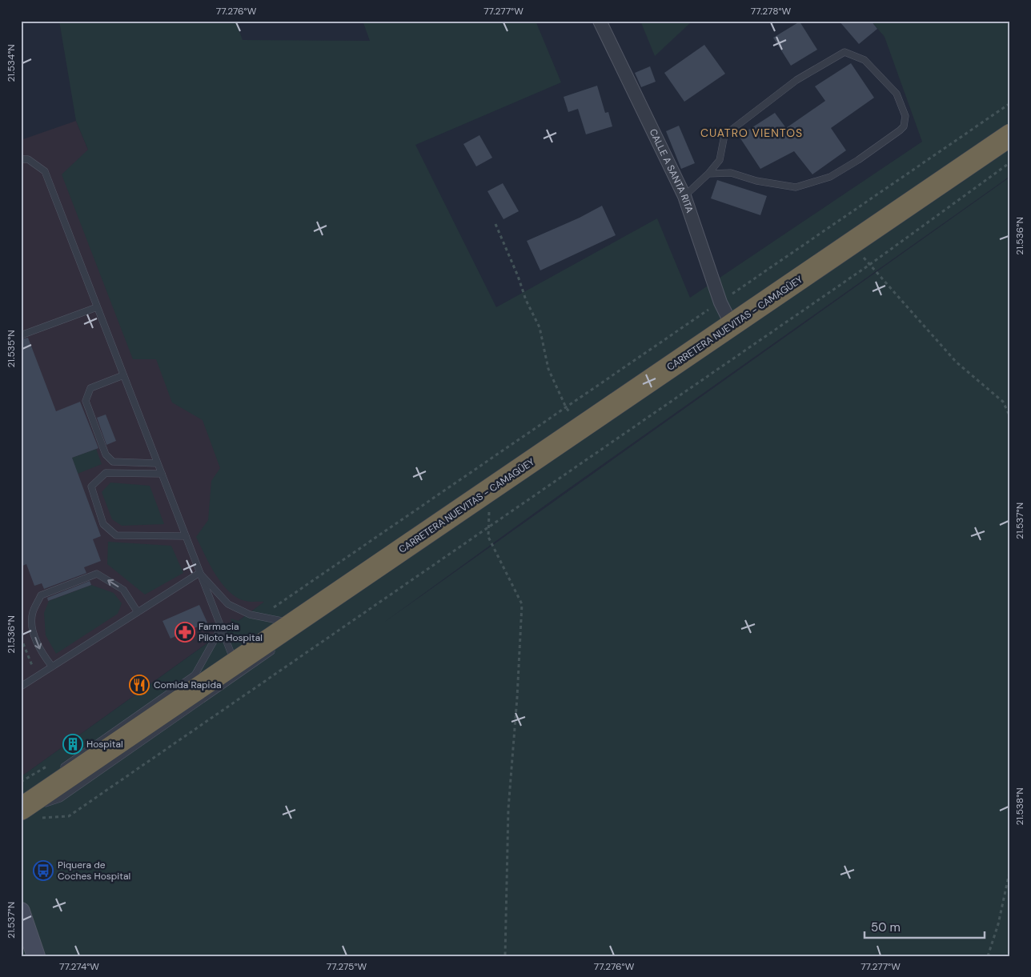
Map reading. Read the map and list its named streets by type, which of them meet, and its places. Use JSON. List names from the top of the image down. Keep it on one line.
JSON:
{"streets":{"highway":["CARRETERA NUEVITAS - CAMAGÜEY"],"street":["CALLE A SANTA RITA"]},"crossings":[["CALLE A SANTA RITA","CARRETERA NUEVITAS - CAMAGÜEY"]],"districts":["CUATRO VIENTOS"],"places":{"pharmacy":["Farmacia Piloto Hospital"],"restaurant":["Comida Rapida"],"building":["Hospital"],"bus stop":["Piquera de Coches Hospital"]},"scale_bar":"50 m","coordinates":["77.276°W","77.277°W","77.278°W","21.534°N","21.536°N","21.535°N","21.537°N","21.538°N","77.274°W","77.275°W"]}
